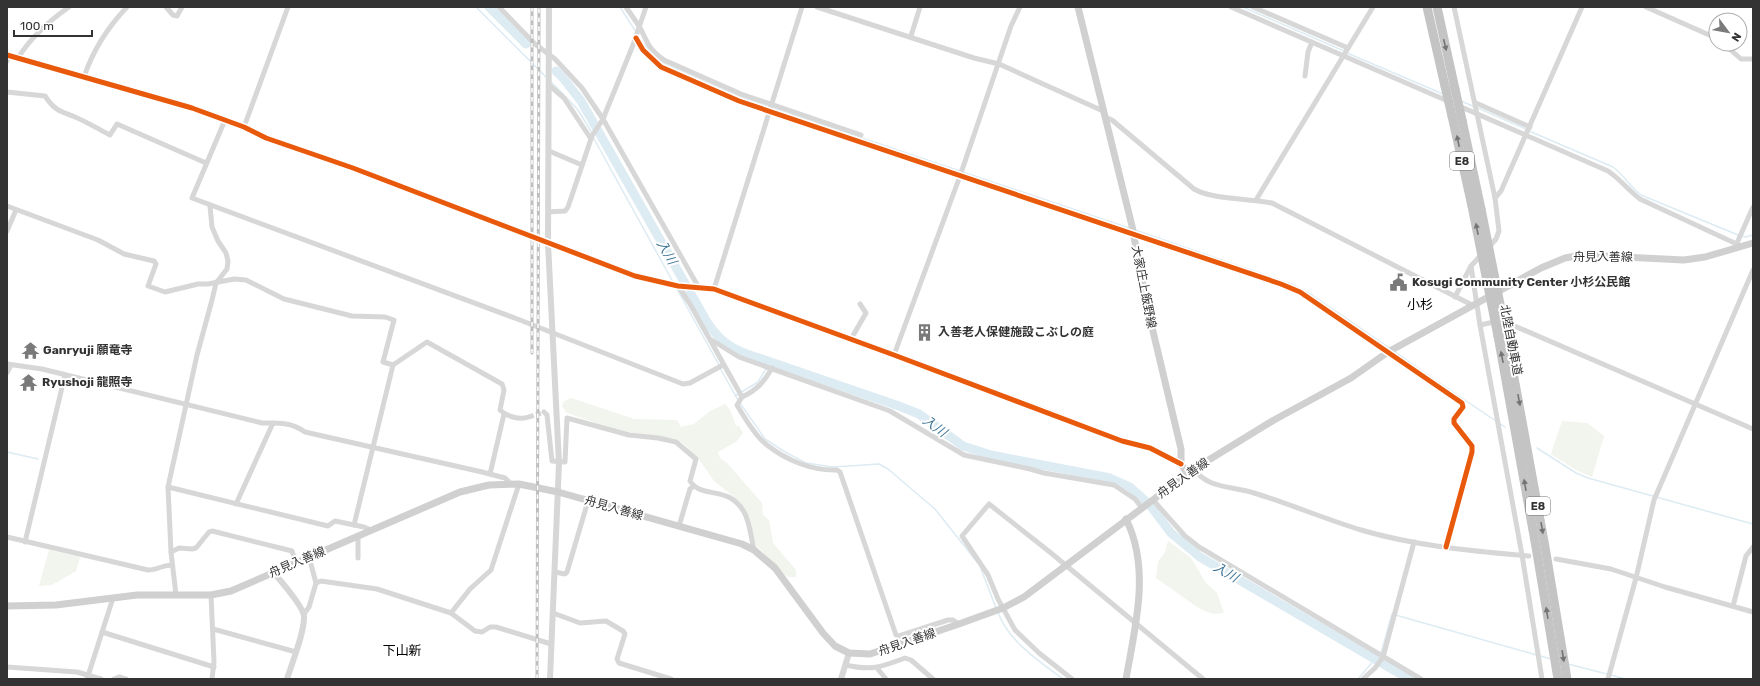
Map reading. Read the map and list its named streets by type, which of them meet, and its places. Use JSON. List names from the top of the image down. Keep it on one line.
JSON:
{"streets":{"highway":["E8","北陸自動車道"],"main road":["舟見入善線","大家庄上飯野線"]},"districts":["小杉","下山新"],"water":["入川"],"places":{"public building":["Kosugi Community Center 小杉公民館"],"building":["入善老人保健施設こぶしの庭"],"temple":["Ganryuji 願竜寺","Ryushoji 龍照寺"]},"scale_bar":"100 m","north":"bottom right"}
